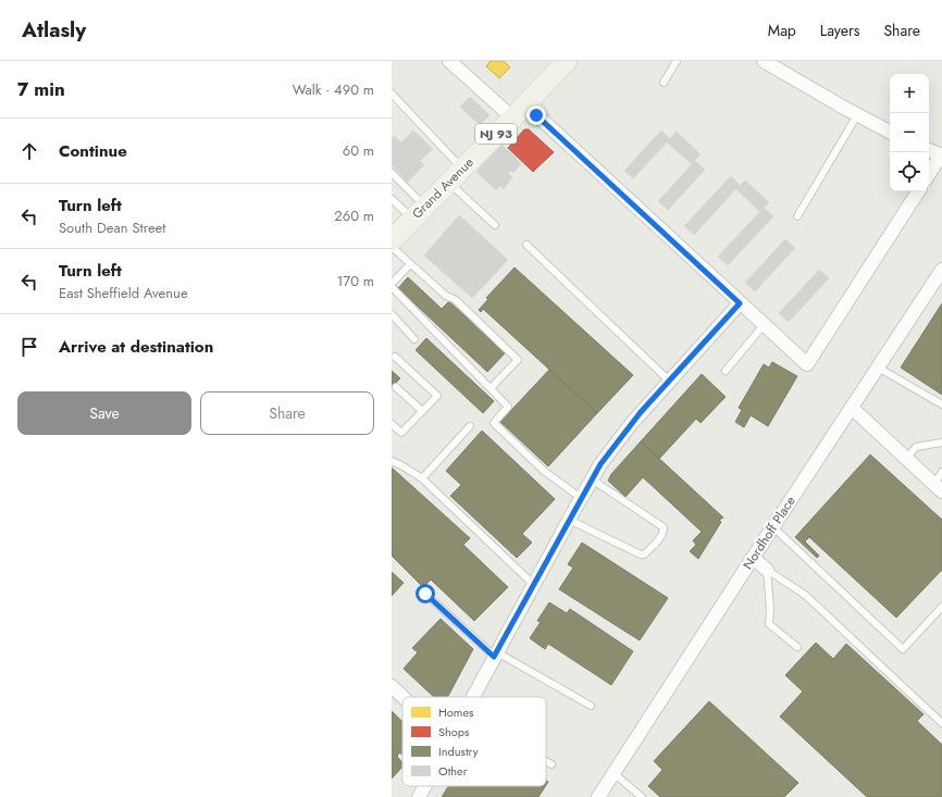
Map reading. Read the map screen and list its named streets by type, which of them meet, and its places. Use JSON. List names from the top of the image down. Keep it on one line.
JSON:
{"streets":{"main road":["NJ 93","Grand Avenue"],"street":["Nordhoff Place"]},"legend":["Homes","Shops","Industry","Other"],"page":{"header":"Atlasly","nav":["Map","Layers","Share"],"heading":["7 min","Walk · 490 m"],"map_buttons":["+","−"],"list":[["Continue","60 m"],["Turn left","South Dean Street","260 m"],["Turn left","East Sheffield Avenue","170 m"],"Arrive at destination"],"buttons":["Save","Share"]}}
